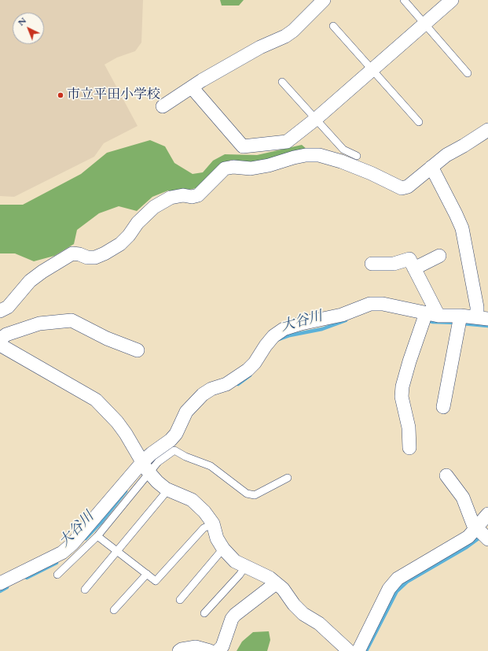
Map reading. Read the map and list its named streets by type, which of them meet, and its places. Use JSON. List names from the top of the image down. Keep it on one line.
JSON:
{"water":["大谷川"],"places":["市立平田小学校"],"north":"top left"}
